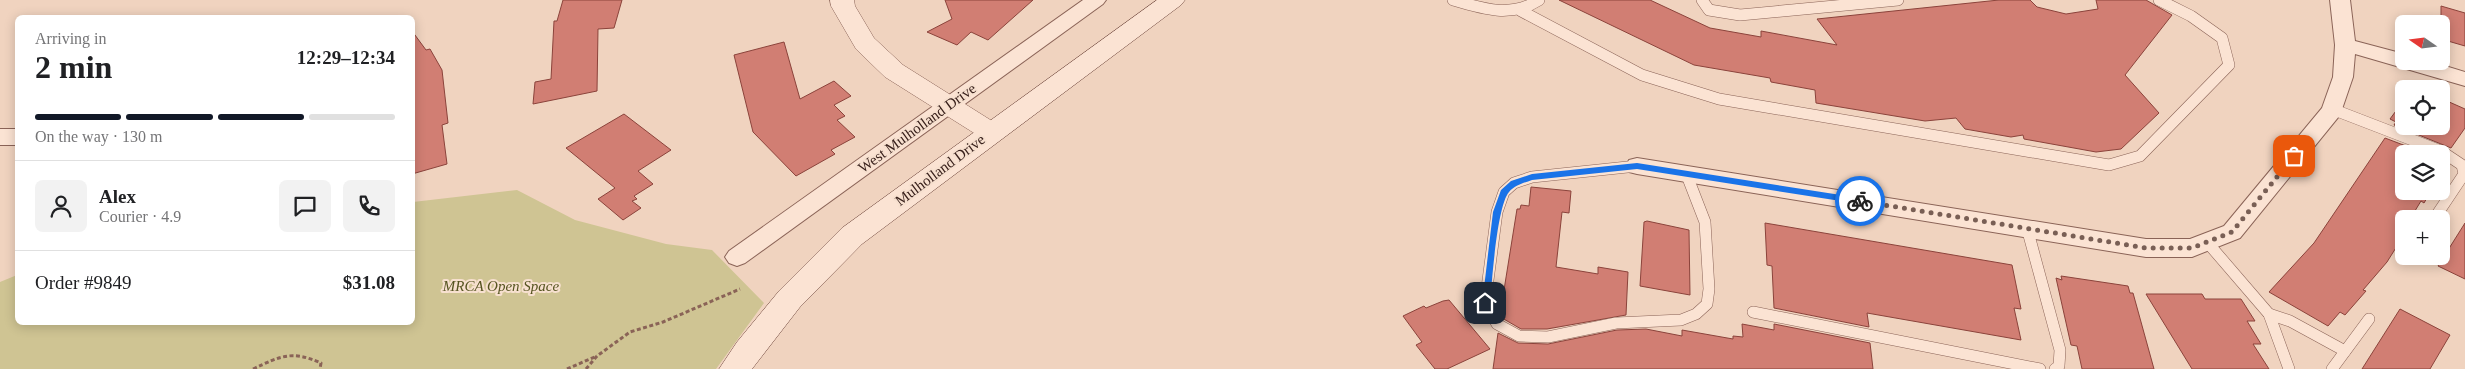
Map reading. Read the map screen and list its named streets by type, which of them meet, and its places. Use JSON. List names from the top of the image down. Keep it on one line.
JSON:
{"streets":{"main road":["Mulholland Drive"],"street":["West Mulholland Drive"]},"parks":["MRCA Open Space"],"north":"left","page":{"map_buttons":"+","heading":["2 min","Arriving in","12:29–12:34"],"panel":["Alex","Courier · 4.9","Order #9849","$31.08"],"bar":"On the way · 130 m"}}
